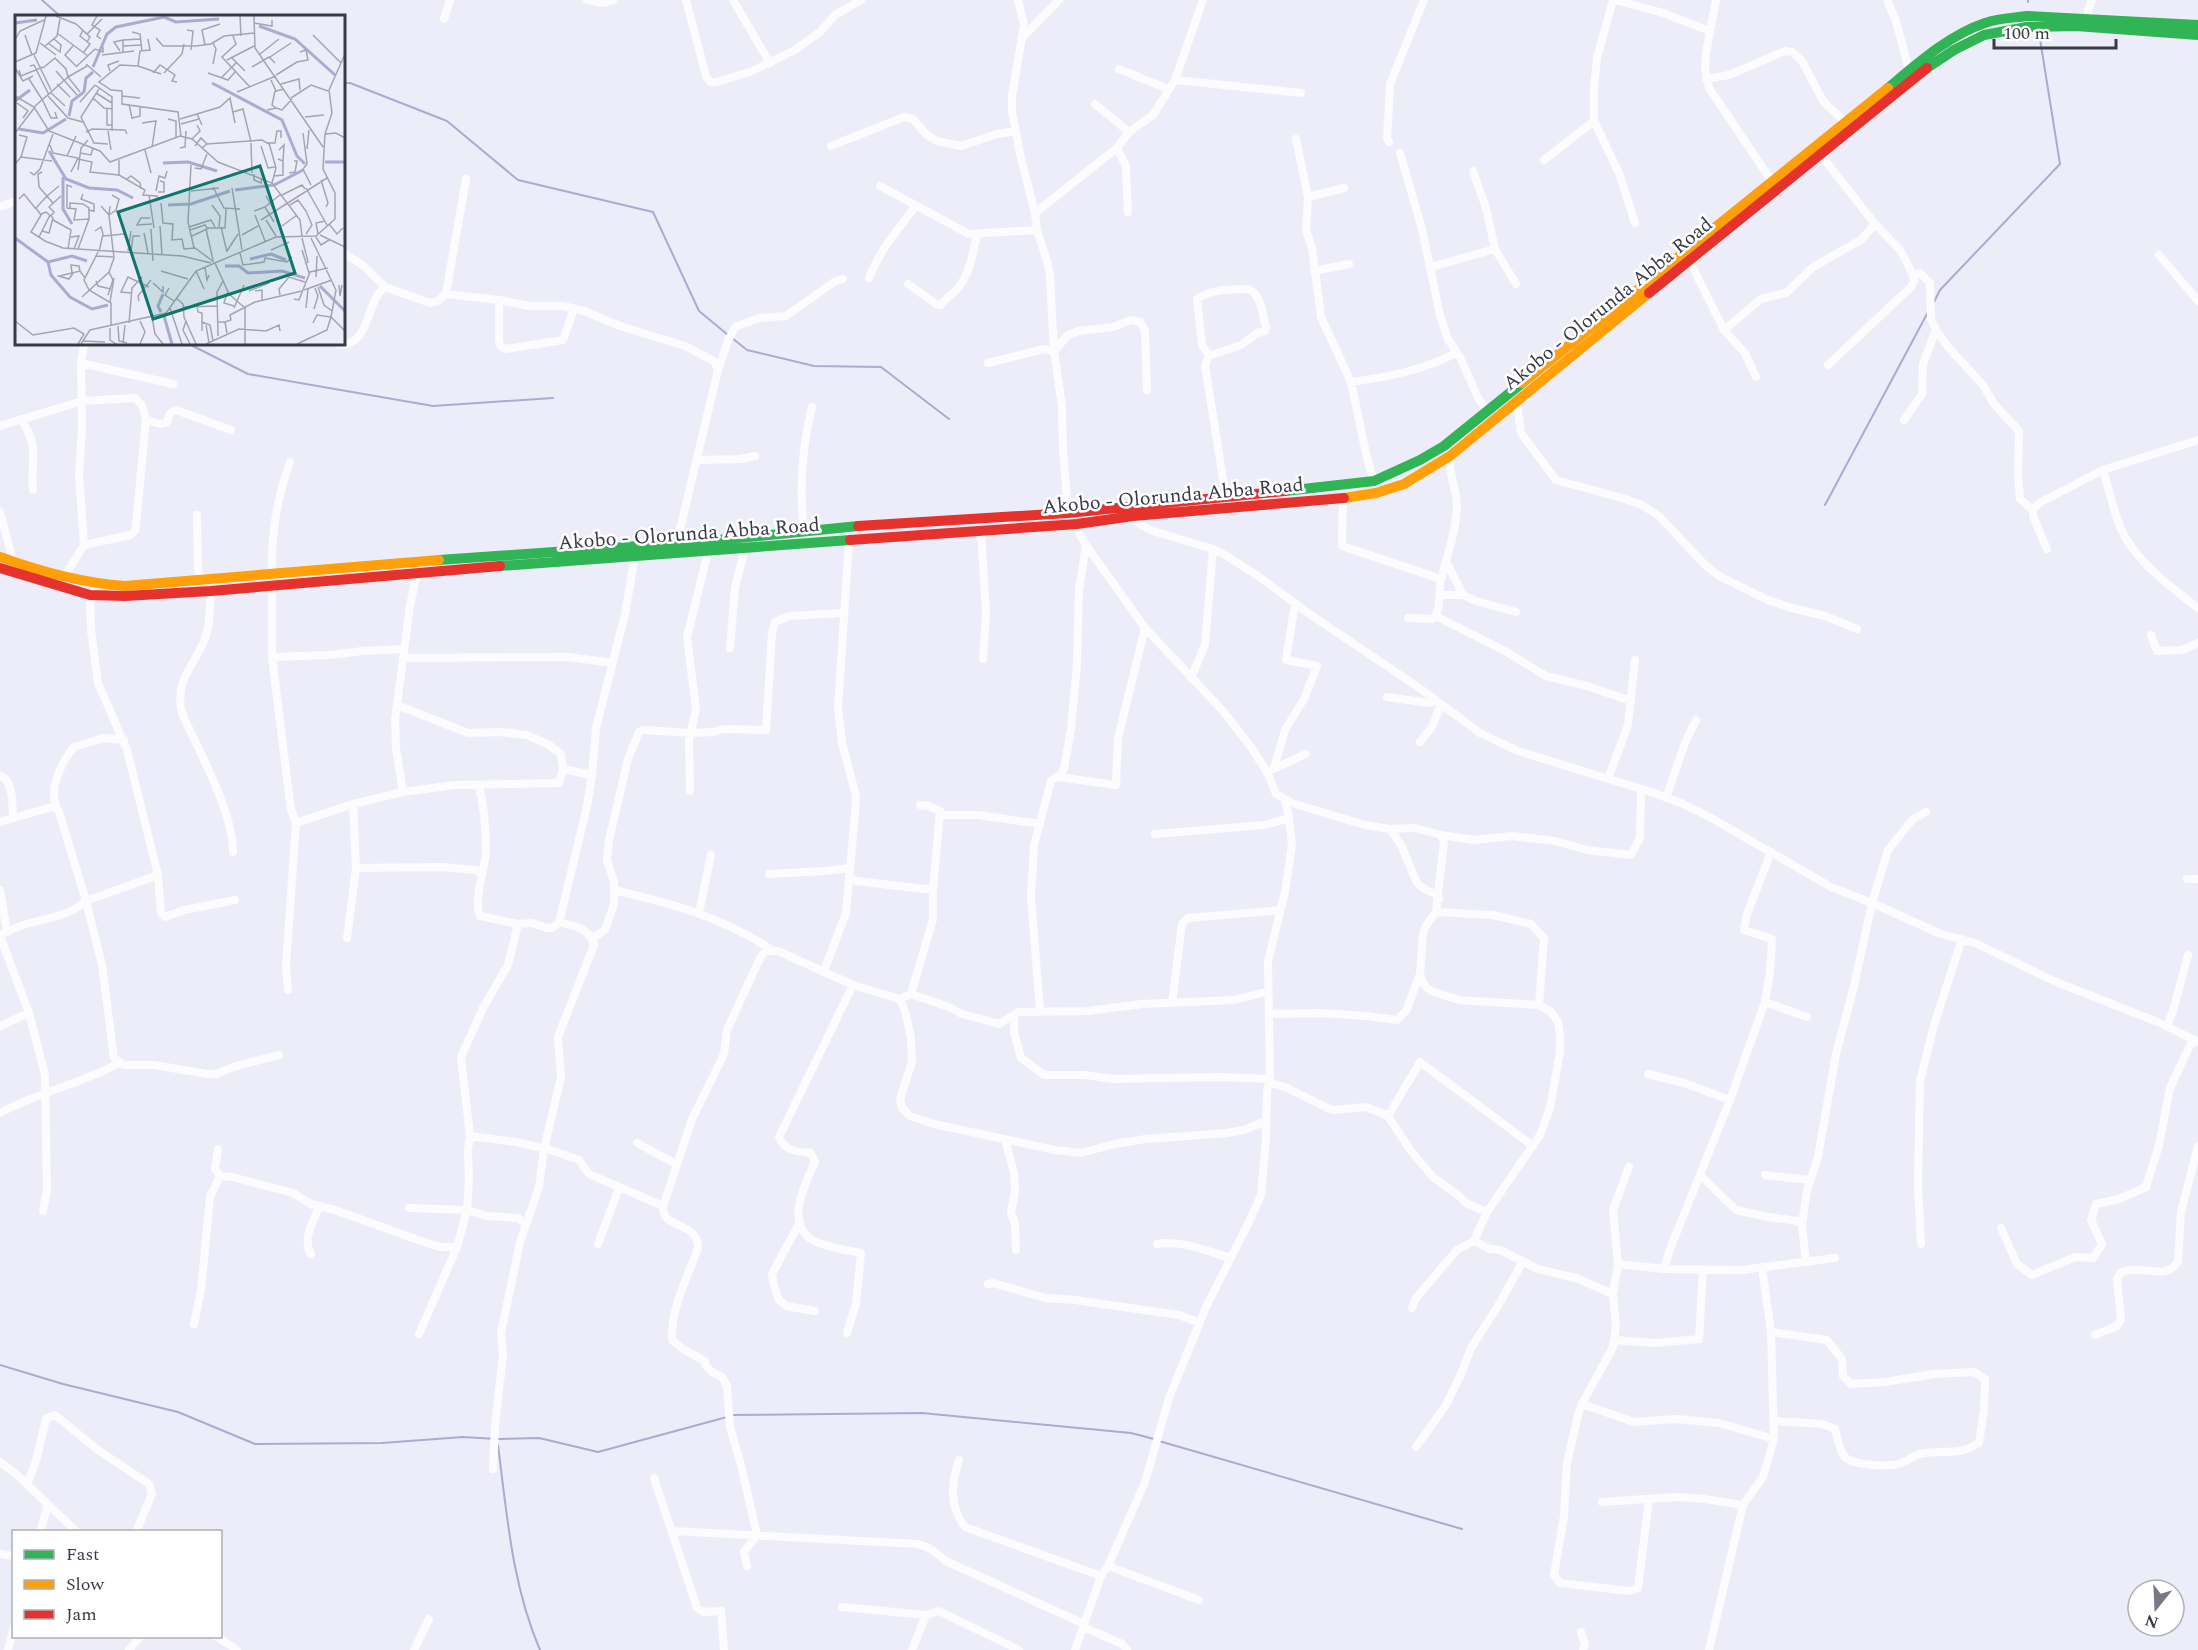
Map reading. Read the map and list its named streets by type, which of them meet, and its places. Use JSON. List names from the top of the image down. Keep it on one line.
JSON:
{"streets":{"main road":["Akobo - Olorunda Abba Road"]},"legend":["Fast","Slow","Jam"],"scale_bar":"100 m","north":"bottom"}
